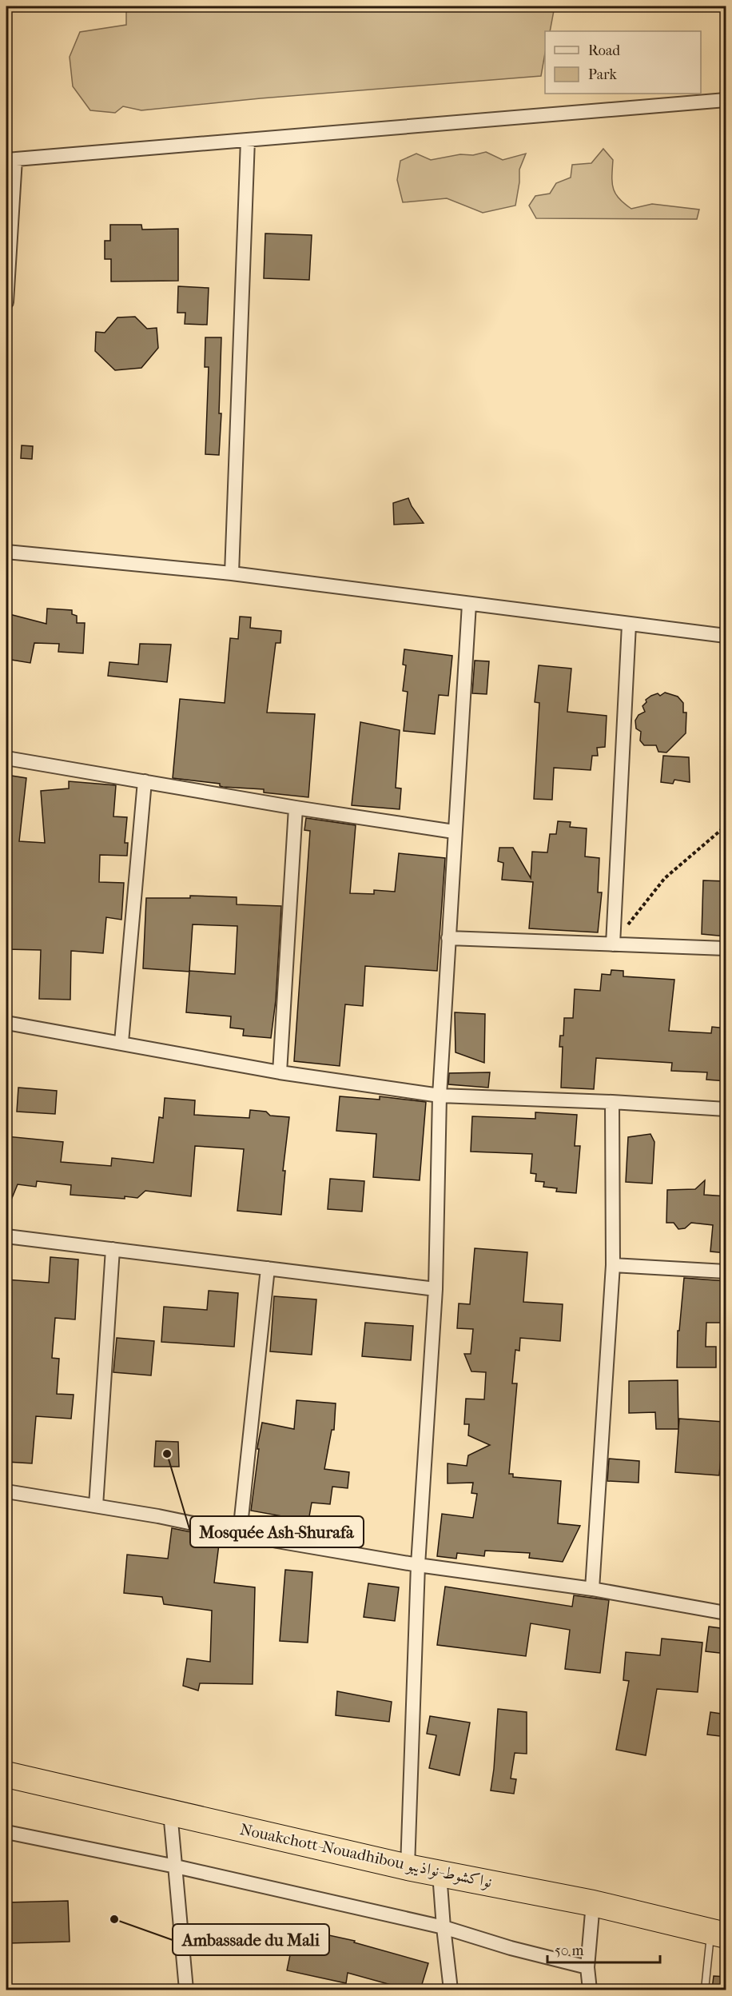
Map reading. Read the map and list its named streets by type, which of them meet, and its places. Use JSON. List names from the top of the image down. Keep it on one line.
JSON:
{"streets":{"highway":["Nouakchott-Nouadhibou نواكشوط-نواذيبو"]},"places":["Mosquée Ash-Shurafa","Ambassade du Mali"],"legend":["Road","Park"],"scale_bar":"50 m"}
